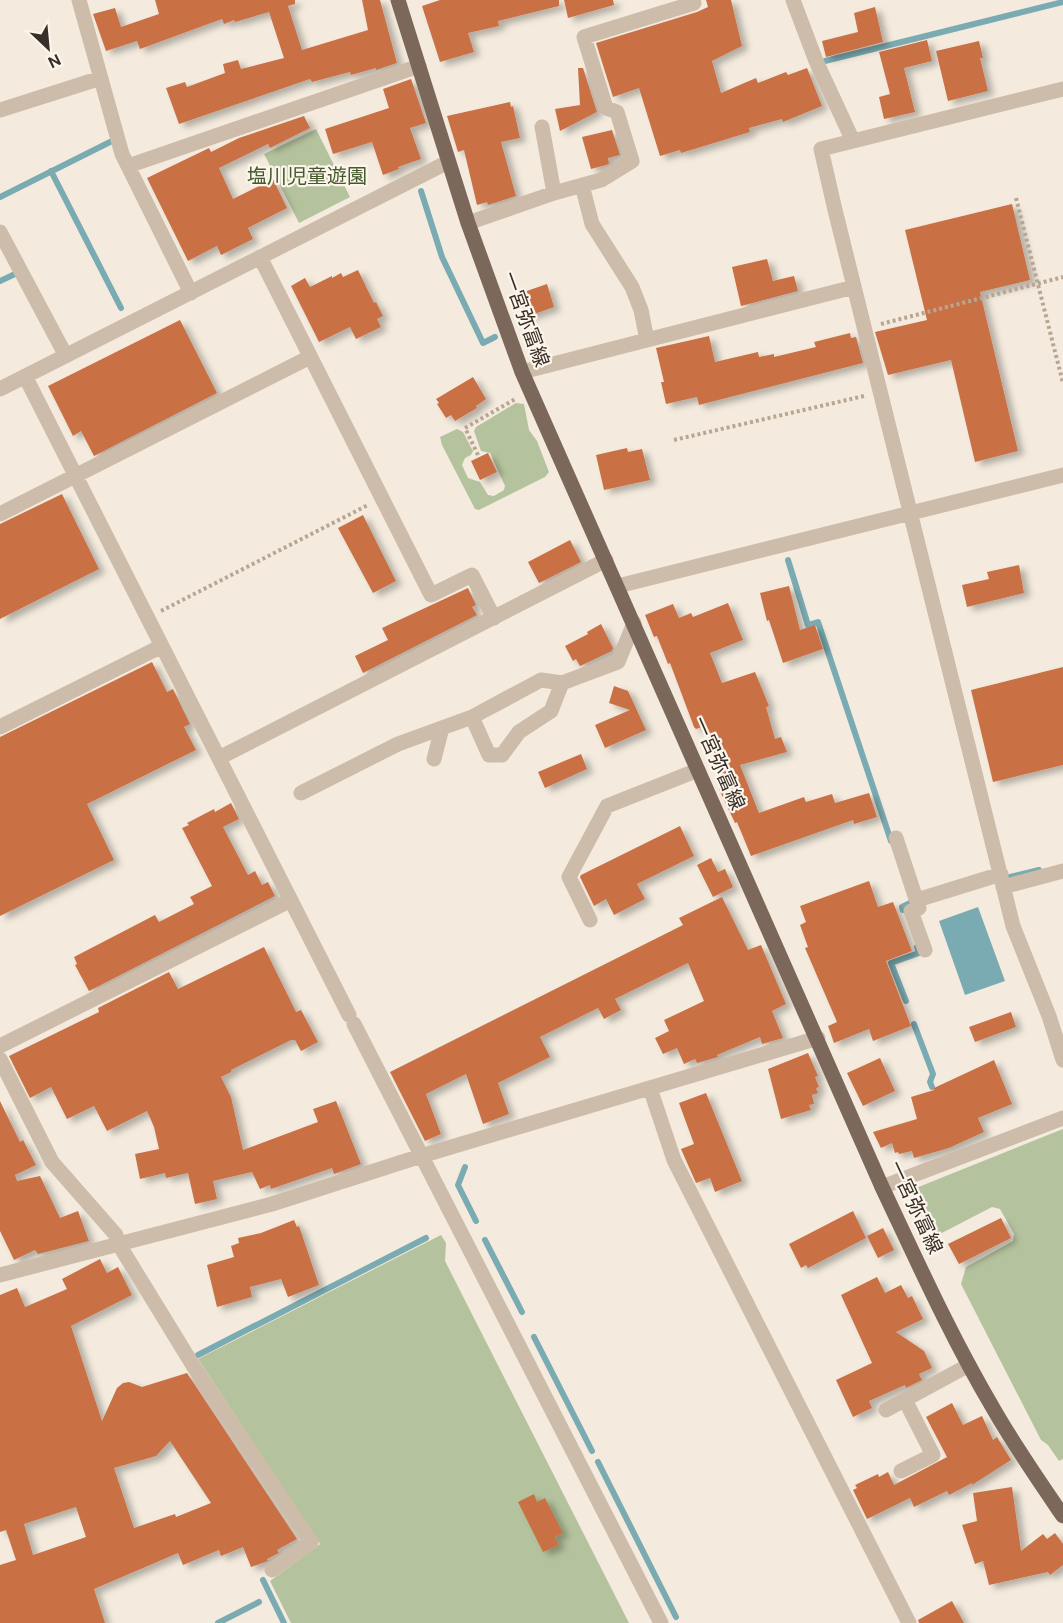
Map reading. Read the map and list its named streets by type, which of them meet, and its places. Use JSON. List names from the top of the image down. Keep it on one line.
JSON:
{"streets":{"main road":["一宮弥富線"]},"parks":["塩川児童遊園"],"north":"bottom right"}
